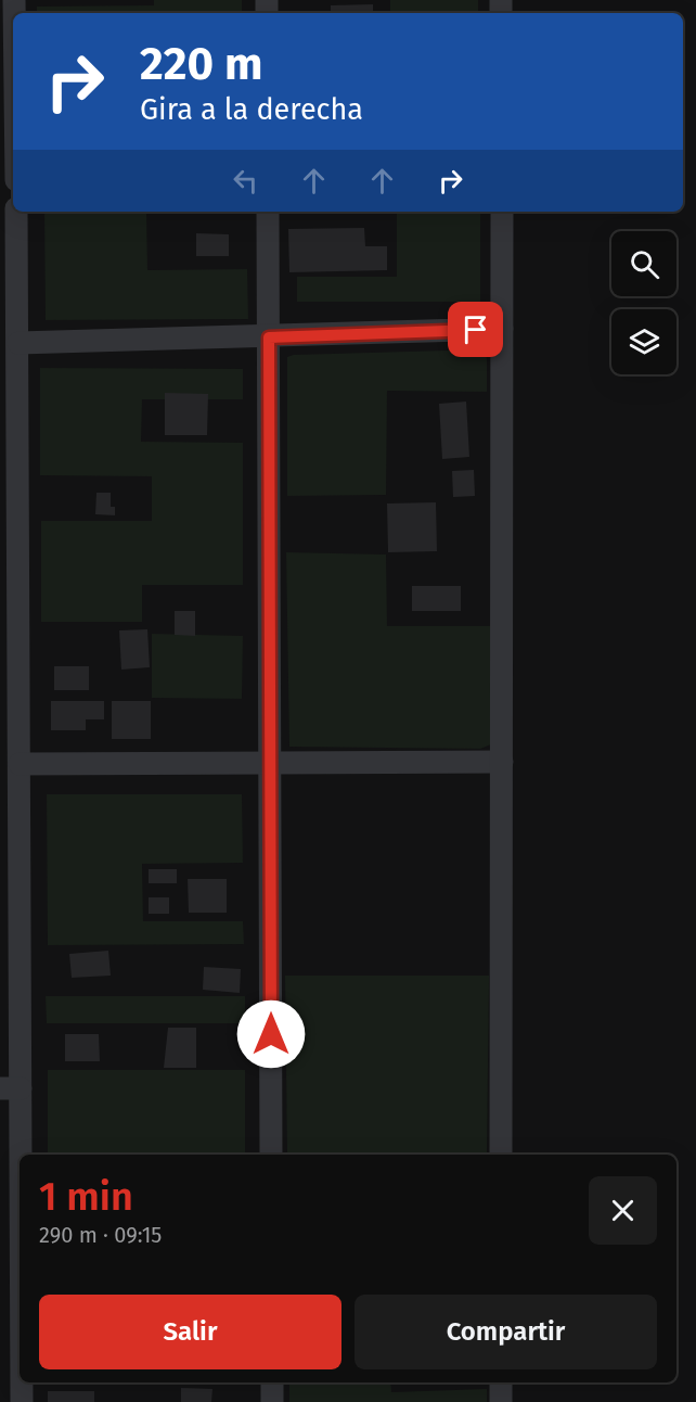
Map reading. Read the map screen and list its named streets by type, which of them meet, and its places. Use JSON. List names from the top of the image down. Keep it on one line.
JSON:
{"page":{"turn":["220 m","Gira a la derecha"],"heading":["1 min","290 m · 09:15"],"buttons":["Salir","Compartir"]}}
